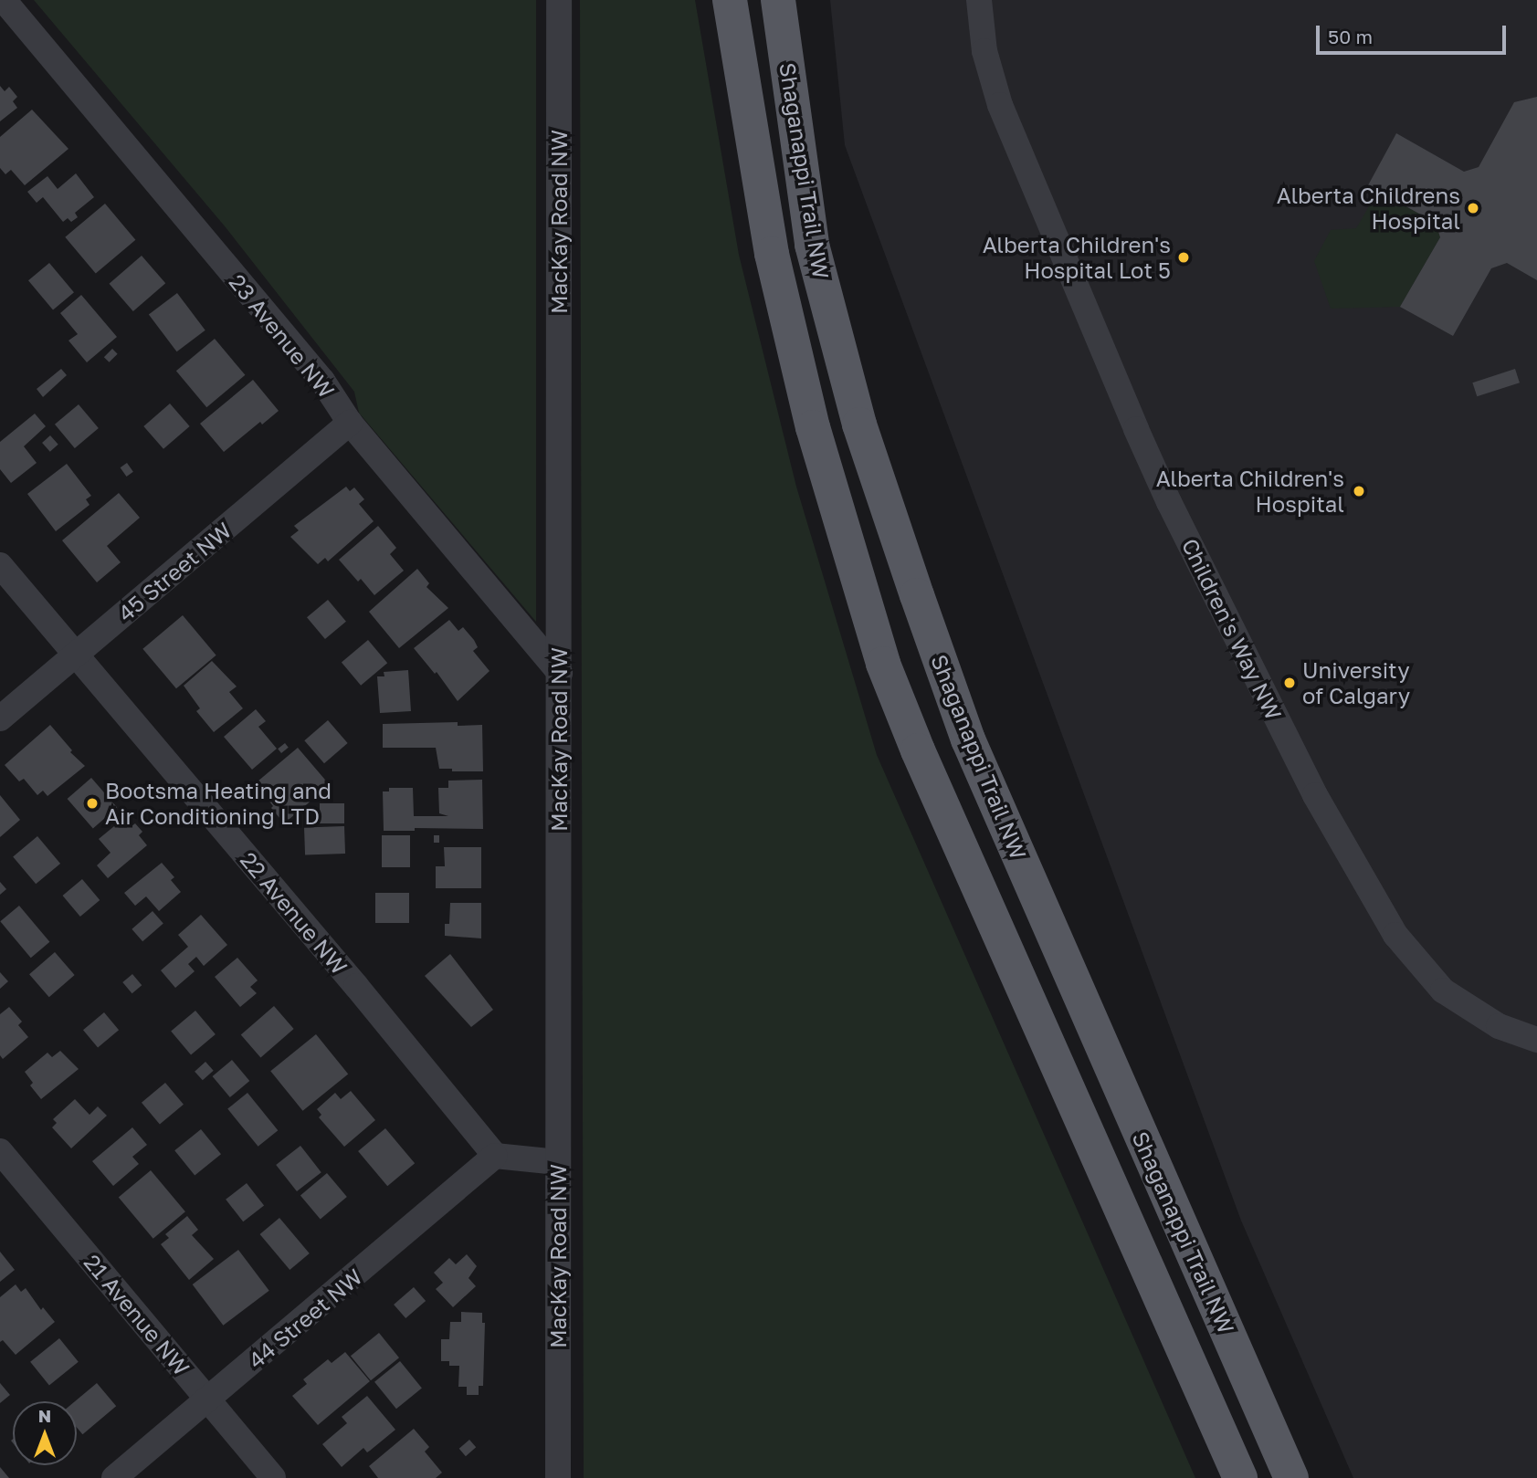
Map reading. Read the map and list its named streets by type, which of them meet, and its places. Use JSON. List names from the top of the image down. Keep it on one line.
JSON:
{"streets":{"main road":["Shaganappi Trail NW"],"street":["MacKay Road NW","23 Avenue NW","45 Street NW","Children's Way NW","22 Avenue NW","21 Avenue NW","44 Street NW"]},"crossings":[["MacKay Road NW","23 Avenue NW"],["23 Avenue NW","45 Street NW"],["45 Street NW","22 Avenue NW"],["22 Avenue NW","44 Street NW"],["21 Avenue NW","44 Street NW"]],"places":["Alberta Childrens Hospital","Alberta Children's Hospital Lot 5","Alberta Children's Hospital","University of Calgary","Bootsma Heating and Air Conditioning LTD"],"scale_bar":"50 m","north":"top"}
